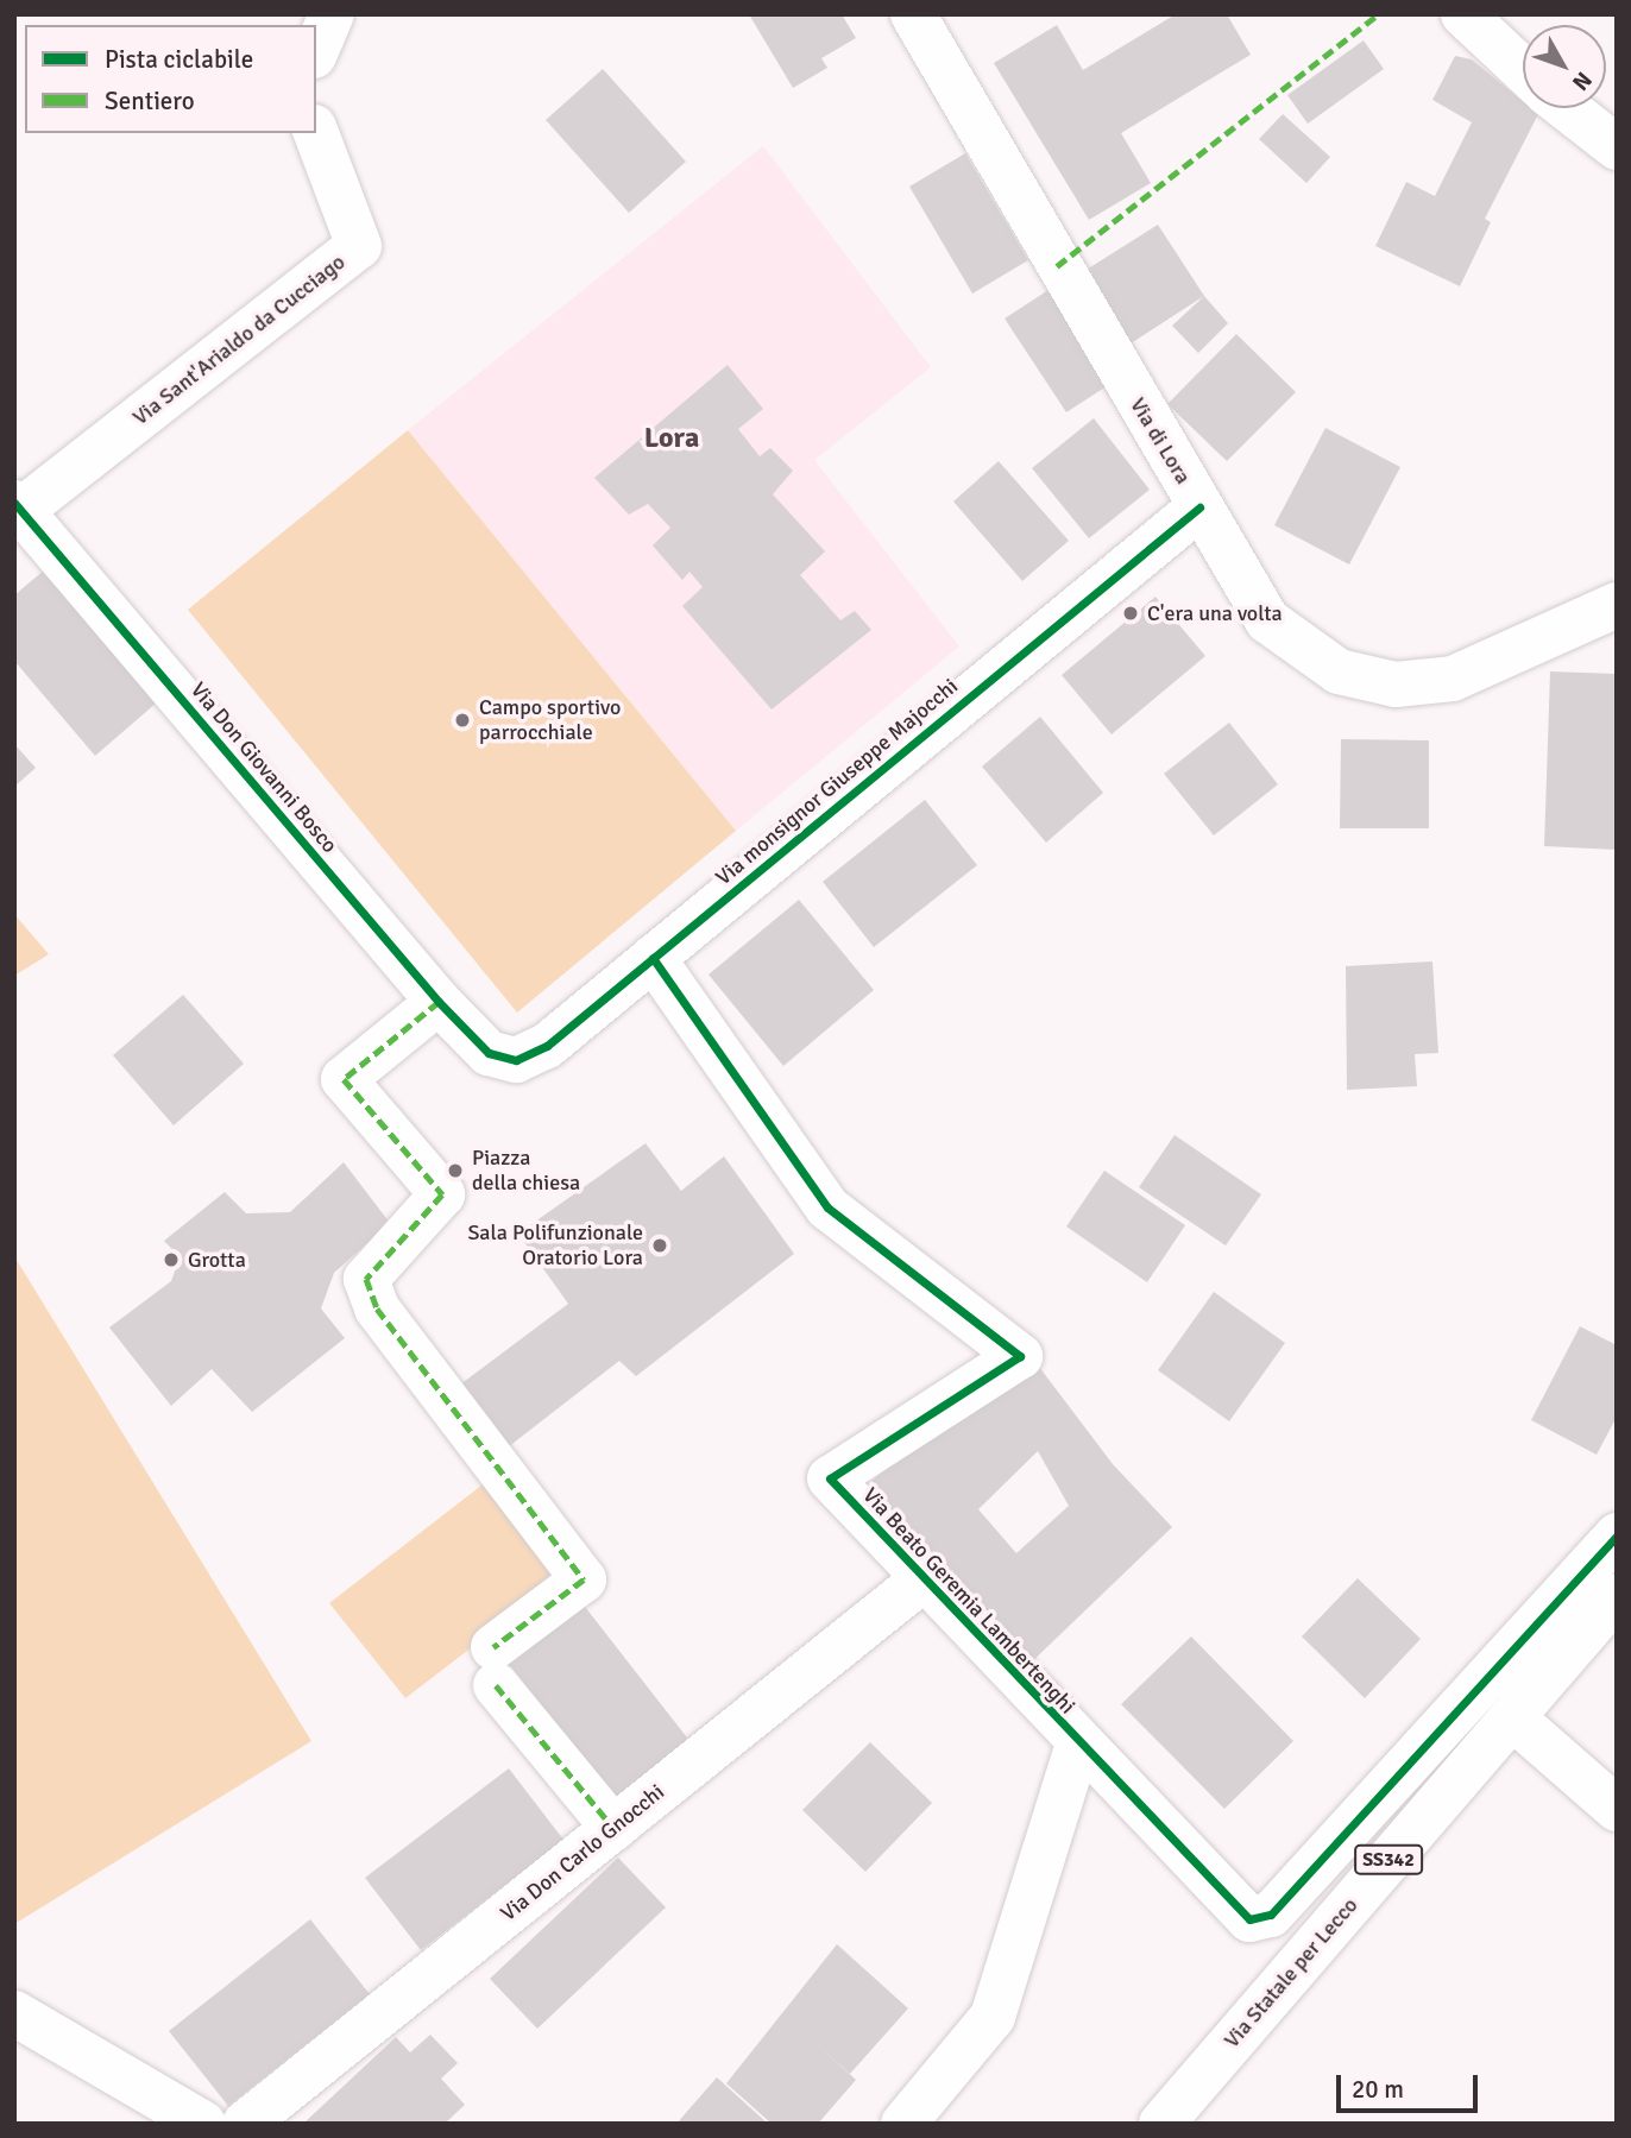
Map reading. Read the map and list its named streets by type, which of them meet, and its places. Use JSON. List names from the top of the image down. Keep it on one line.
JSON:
{"streets":{"street":["Via Sant'Arialdo da Cucciago","Via di Lora","Via Don Giovanni Bosco","Via monsignor Giuseppe Majocchi","Via Beato Geremia Lambertenghi","Via Don Carlo Gnocchi","SS342","Via Statale per Lecco"]},"crossings":[["Via Sant'Arialdo da Cucciago","Via Don Giovanni Bosco"],["Via di Lora","Via monsignor Giuseppe Majocchi"],["Via Don Giovanni Bosco","Via monsignor Giuseppe Majocchi"],["Via monsignor Giuseppe Majocchi","Via Beato Geremia Lambertenghi"],["Via Beato Geremia Lambertenghi","Via Don Carlo Gnocchi"]],"districts":["Lora"],"places":["C'era una volta","Campo sportivo parrocchiale","Piazza della chiesa","Sala Polifunzionale Oratorio Lora","Grotta"],"legend":["Pista ciclabile","Sentiero"],"scale_bar":"20 m","north":"bottom right"}
